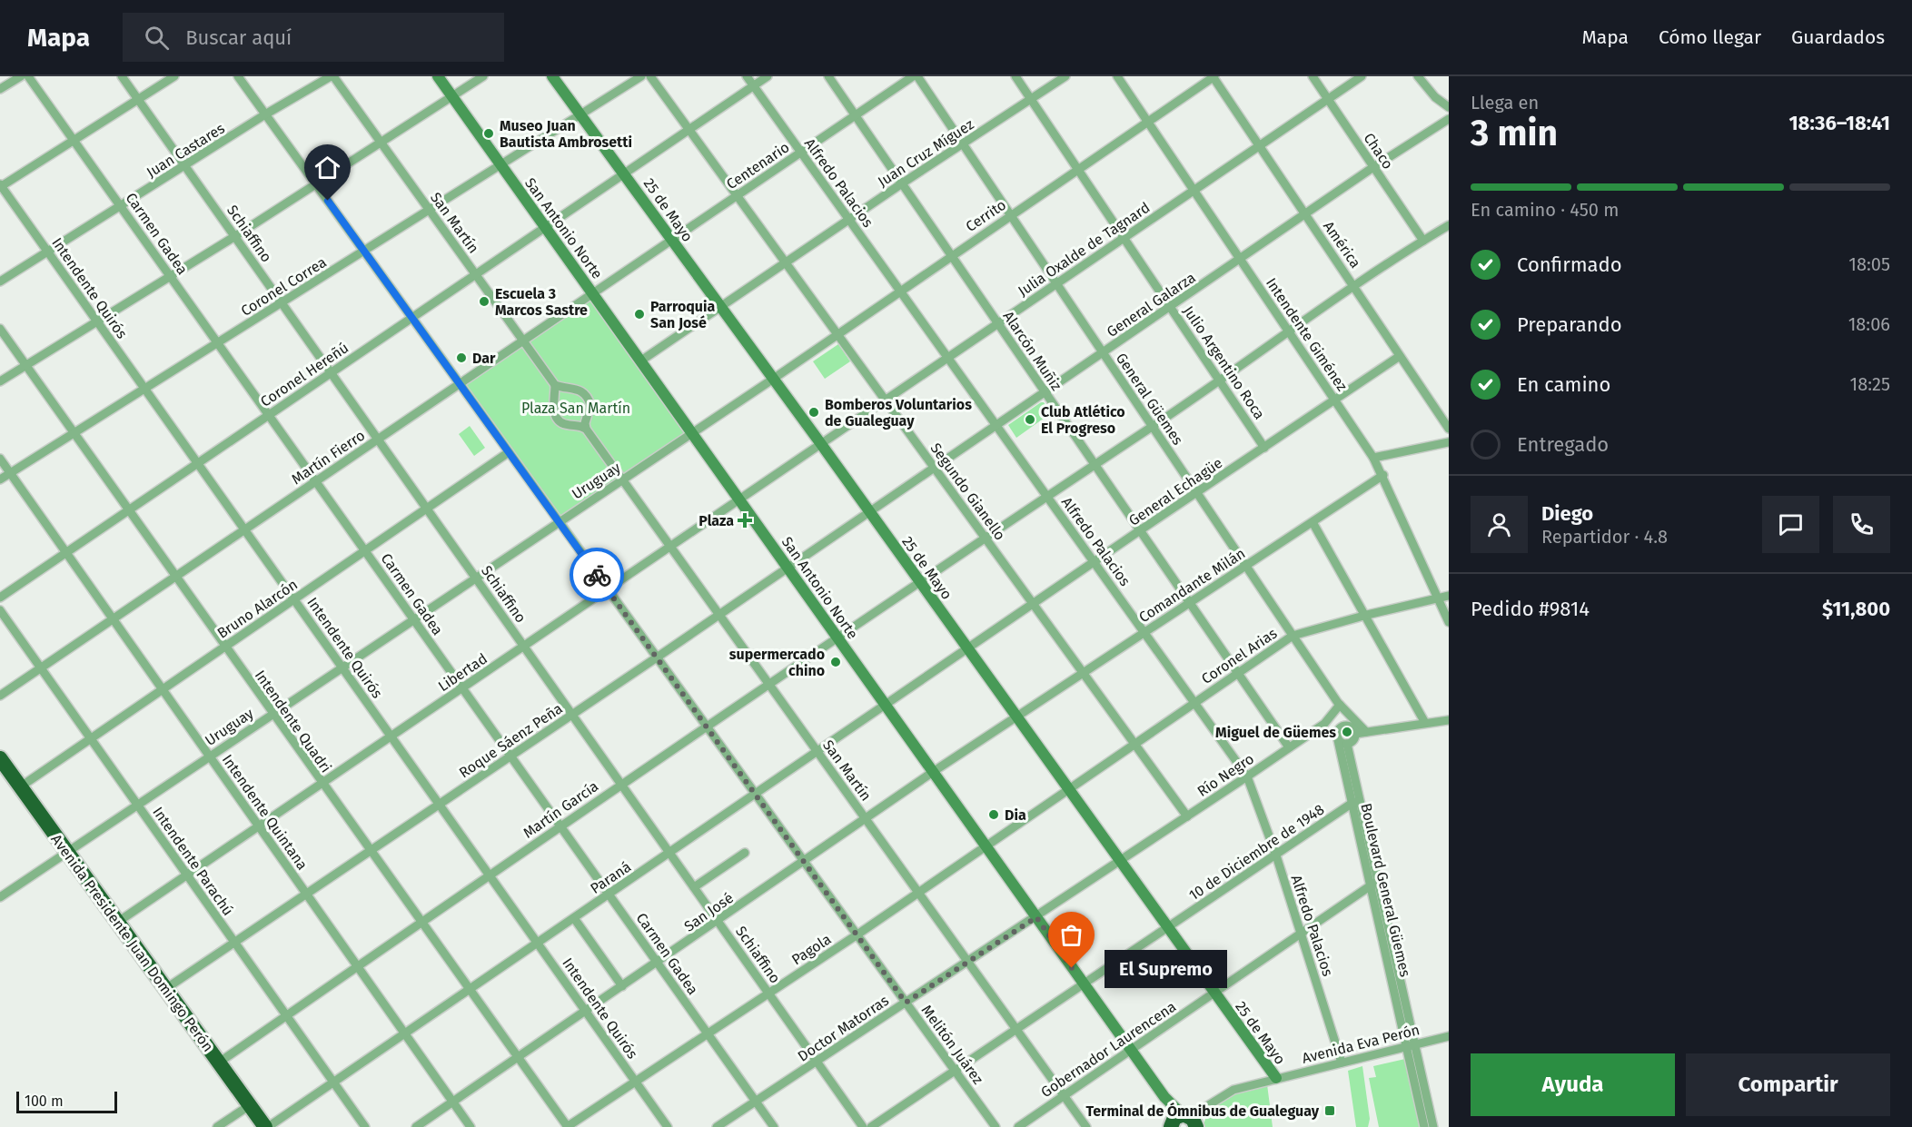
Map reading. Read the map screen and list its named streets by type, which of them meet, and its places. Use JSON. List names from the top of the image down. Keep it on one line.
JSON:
{"streets":{"highway":["Avenida Presidente Juan Domingo Perón"],"street":["Juan Castares","Chaco","Juan Cruz Míguez","Centenario","Alfredo Palacios","25 de Mayo","Cerrito","San Martín","San Antonio Norte","Carmen Gadea","Schiaffino","América","Julia Oxalde de Tagnard","Coronel Correa","Intendente Quirós","General Galarza","Intendente Giménez","Alarcón Muñiz","Julio Argentino Roca","Coronel Hereñú","General Güemes","Martín Fierro","Uruguay","Segundo Gianello","General Echagüe","Comandante Milán","Bruno Alarcón","Coronel Arias","Libertad","Intendente Quadri","Roque Sáenz Peña","Río Negro","Martín García","Intendente Quintana","10 de Diciembre de 1948","Intendente Parachú","Paraná","Boulevard General Güemes","San José","Pagola","Doctor Matorras","Avenida Eva Perón","Melitón Juárez","Gobernador Laurencena"]},"crossings":[["Juan Castares","San Martín"],["Juan Castares","Carmen Gadea"],["Juan Castares","Schiaffino"],["Juan Castares","Intendente Quirós"],["Juan Castares","Melitón Juárez"],["Chaco","Julia Oxalde de Tagnard"],["Chaco","General Galarza"],["Chaco","Martín García"],["Juan Cruz Míguez","Alfredo Palacios"],["Juan Cruz Míguez","25 de Mayo"],["Juan Cruz Míguez","Alarcón Muñiz"],["Juan Cruz Míguez","Julio Argentino Roca"],["Juan Cruz Míguez","General Güemes"],["Juan Cruz Míguez","Segundo Gianello"],["Centenario","Alfredo Palacios"],["Centenario","25 de Mayo"],["Centenario","Alarcón Muñiz"],["Centenario","Martín Fierro"],["Centenario","Segundo Gianello"],["Alfredo Palacios","Cerrito"],["Alfredo Palacios","Julia Oxalde de Tagnard"],["Alfredo Palacios","General Galarza"],["Alfredo Palacios","Coronel Hereñú"],["Alfredo Palacios","General Echagüe"],["Alfredo Palacios","Comandante Milán"],["Alfredo Palacios","Coronel Arias"],["Alfredo Palacios","Río Negro"],["Alfredo Palacios","Martín García"],["Alfredo Palacios","10 de Diciembre de 1948"],["Alfredo Palacios","Avenida Eva Perón"],["Alfredo Palacios","Gobernador Laurencena"],["25 de Mayo","Cerrito"],["25 de Mayo","Julia Oxalde de Tagnard"],["25 de Mayo","Coronel Correa"],["25 de Mayo","General Galarza"],["25 de Mayo","Coronel Hereñú"],["25 de Mayo","Martín Fierro"],["25 de Mayo","Uruguay"],["25 de Mayo","General Echagüe"],["25 de Mayo","Comandante Milán"],["25 de Mayo","Coronel Arias"],["25 de Mayo","Libertad"],["25 de Mayo","Roque Sáenz Peña"],["25 de Mayo","Río Negro"],["25 de Mayo","Martín García"],["25 de Mayo","10 de Diciembre de 1948"],["25 de Mayo","Paraná"],["25 de Mayo","San José"],["25 de Mayo","Pagola"],["25 de Mayo","Doctor Matorras"],["25 de Mayo","Avenida Eva Perón"],["25 de Mayo","Gobernador Laurencena"],["Cerrito","América"],["Cerrito","Intendente Giménez"],["Cerrito","Alarcón Muñiz"],["Cerrito","Julio Argentino Roca"],["Cerrito","General Güemes"],["Cerrito","Uruguay"],["Cerrito","Segundo Gianello"],["San Martín","Coronel Correa"],["San Martín","Coronel Hereñú"],["San Martín","Martín Fierro"],["San Martín","Uruguay"],["San Martín","Libertad"],["San Martín","Roque Sáenz Peña"],["San Martín","Martín García"],["San Martín","10 de Diciembre de 1948"],["San Martín","Paraná"],["San Martín","San José"],["San Martín","Pagola"],["San Martín","Doctor Matorras"],["San Martín","Gobernador Laurencena"],["San Antonio Norte","Coronel Correa"],["San Antonio Norte","Coronel Hereñú"],["San Antonio Norte","Martín Fierro"],["San Antonio Norte","Uruguay"],["San Antonio Norte","Libertad"],["San Antonio Norte","Roque Sáenz Peña"],["San Antonio Norte","Martín García"],["San Antonio Norte","10 de Diciembre de 1948"],["San Antonio Norte","Paraná"],["San Antonio Norte","San José"],["San Antonio Norte","Pagola"],["San Antonio Norte","Doctor Matorras"],["San Antonio Norte","Avenida Eva Perón"],["San Antonio Norte","Gobernador Laurencena"],["Carmen Gadea","Coronel Correa"],["Carmen Gadea","Coronel Hereñú"],["Carmen Gadea","Martín Fierro"],["Carmen Gadea","Uruguay"],["Carmen Gadea","Bruno Alarcón"],["Carmen Gadea","Libertad"],["Carmen Gadea","Roque Sáenz Peña"],["Carmen Gadea","Martín García"],["Carmen Gadea","Paraná"],["Carmen Gadea","San José"],["Carmen Gadea","Pagola"],["Carmen Gadea","Doctor Matorras"],["Schiaffino","Coronel Correa"],["Schiaffino","Coronel Hereñú"],["Schiaffino","Martín Fierro"],["Schiaffino","Uruguay"],["Schiaffino","Bruno Alarcón"],["Schiaffino","Libertad"],["Schiaffino","Roque Sáenz Peña"],["Schiaffino","Martín García"],["Schiaffino","Paraná"],["Schiaffino","San José"],["Schiaffino","Pagola"],["Schiaffino","Doctor Matorras"],["América","Julia Oxalde de Tagnard"],["América","General Galarza"],["América","General Echagüe"],["América","Martín García"],["Julia Oxalde de Tagnard","Intendente Giménez"],["Julia Oxalde de Tagnard","Alarcón Muñiz"],["Julia Oxalde de Tagnard","Julio Argentino Roca"],["Julia Oxalde de Tagnard","General Güemes"],["Julia Oxalde de Tagnard","Segundo Gianello"],["Julia Oxalde de Tagnard","Libertad"],["Coronel Correa","Intendente Quirós"],["Coronel Correa","Intendente Quadri"],["Coronel Correa","Intendente Quintana"],["Coronel Correa","Melitón Juárez"],["Intendente Quirós","Coronel Hereñú"],["Intendente Quirós","Martín Fierro"],["Intendente Quirós","Uruguay"],["Intendente Quirós","Bruno Alarcón"],["Intendente Quirós","Libertad"],["Intendente Quirós","Roque Sáenz Peña"],["Intendente Quirós","Martín García"],["Intendente Quirós","Paraná"],["Intendente Quirós","San José"],["Intendente Quirós","Pagola"],["General Galarza","Intendente Giménez"],["General Galarza","Alarcón Muñiz"],["General Galarza","Julio Argentino Roca"],["General Galarza","General Güemes"],["General Galarza","Segundo Gianello"],["General Galarza","Roque Sáenz Peña"],["Intendente Giménez","General Echagüe"],["Intendente Giménez","Comandante Milán"],["Intendente Giménez","Coronel Arias"],["Intendente Giménez","Martín García"],["Alarcón Muñiz","General Echagüe"],["Alarcón Muñiz","Comandante Milán"],["Alarcón Muñiz","Coronel Arias"],["Alarcón Muñiz","Río Negro"],["Alarcón Muñiz","Martín García"],["Julio Argentino Roca","General Echagüe"],["Julio Argentino Roca","Martín García"],["Coronel Hereñú","Segundo Gianello"],["Coronel Hereñú","Intendente Quadri"],["Coronel Hereñú","Intendente Quintana"],["Coronel Hereñú","Melitón Juárez"],["General Güemes","General Echagüe"],["General Güemes","Comandante Milán"],["General Güemes","Coronel Arias"],["General Güemes","Río Negro"],["General Güemes","Martín García"],["Martín Fierro","Intendente Quadri"],["Martín Fierro","Intendente Quintana"],["Martín Fierro","Intendente Parachú"],["Martín Fierro","Melitón Juárez"],["Uruguay","Intendente Quadri"],["Uruguay","Intendente Quintana"],["Uruguay","Intendente Parachú"],["Uruguay","Avenida Presidente Juan Domingo Perón"],["Uruguay","Melitón Juárez"],["Segundo Gianello","General Echagüe"],["Segundo Gianello","Comandante Milán"],["Segundo Gianello","Coronel Arias"],["Segundo Gianello","Río Negro"],["Segundo Gianello","Martín García"],["General Echagüe","Paraná"],["Comandante Milán","San José"],["Bruno Alarcón","Intendente Quadri"],["Bruno Alarcón","Intendente Quintana"],["Bruno Alarcón","Intendente Parachú"],["Bruno Alarcón","Avenida Presidente Juan Domingo Perón"],["Bruno Alarcón","Melitón Juárez"],["Coronel Arias","Pagola"],["Libertad","Intendente Quadri"],["Libertad","Intendente Quintana"],["Libertad","Intendente Parachú"],["Libertad","Avenida Presidente Juan Domingo Perón"],["Libertad","Melitón Juárez"],["Intendente Quadri","Roque Sáenz Peña"],["Intendente Quadri","Martín García"],["Intendente Quadri","Paraná"],["Intendente Quadri","San José"],["Intendente Quadri","Pagola"],["Roque Sáenz Peña","Intendente Quintana"],["Roque Sáenz Peña","Intendente Parachú"],["Roque Sáenz Peña","Avenida Presidente Juan Domingo Perón"],["Roque Sáenz Peña","Melitón Juárez"],["Río Negro","Boulevard General Güemes"],["Río Negro","Doctor Matorras"],["Martín García","Intendente Quintana"],["Martín García","Intendente Parachú"],["Martín García","Avenida Presidente Juan Domingo Perón"],["Martín García","Melitón Juárez"],["Intendente Quintana","Paraná"],["Intendente Quintana","San José"],["10 de Diciembre de 1948","Boulevard General Güemes"],["10 de Diciembre de 1948","Melitón Juárez"],["Intendente Parachú","Paraná"],["Paraná","Avenida Presidente Juan Domingo Perón"],["Paraná","Melitón Juárez"],["Boulevard General Güemes","Avenida Eva Perón"],["Boulevard General Güemes","Gobernador Laurencena"],["San José","Melitón Juárez"],["Pagola","Melitón Juárez"],["Doctor Matorras","Melitón Juárez"]],"parks":["Plaza San Martín"],"places":{"other":["Museo Juan Bautista Ambrosetti","Escuela 3 Marcos Sastre","Parroquia San José","Dar","Bomberos Voluntarios de Gualeguay","Club Atlético El Progreso","supermercado chino","Miguel de Güemes","Dia","El Supremo"],"health":["Plaza"],"transit":["Terminal de Ómnibus de Gualeguay"]},"scale_bar":"100 m","page":{"header":"Mapa","search":"Buscar aquí","nav":["Mapa","Cómo llegar","Guardados"],"heading":["3 min","Llega en","18:36–18:41"],"panel":["Diego","Repartidor · 4.8","Pedido #9814","$11,800"],"bar":"En camino · 450 m","list":[["Confirmado","18:05"],["Preparando","18:06"],["En camino","18:25"],"Entregado"],"bubble":"El Supremo","buttons":["Ayuda","Compartir"],"scale":"100 m"}}
